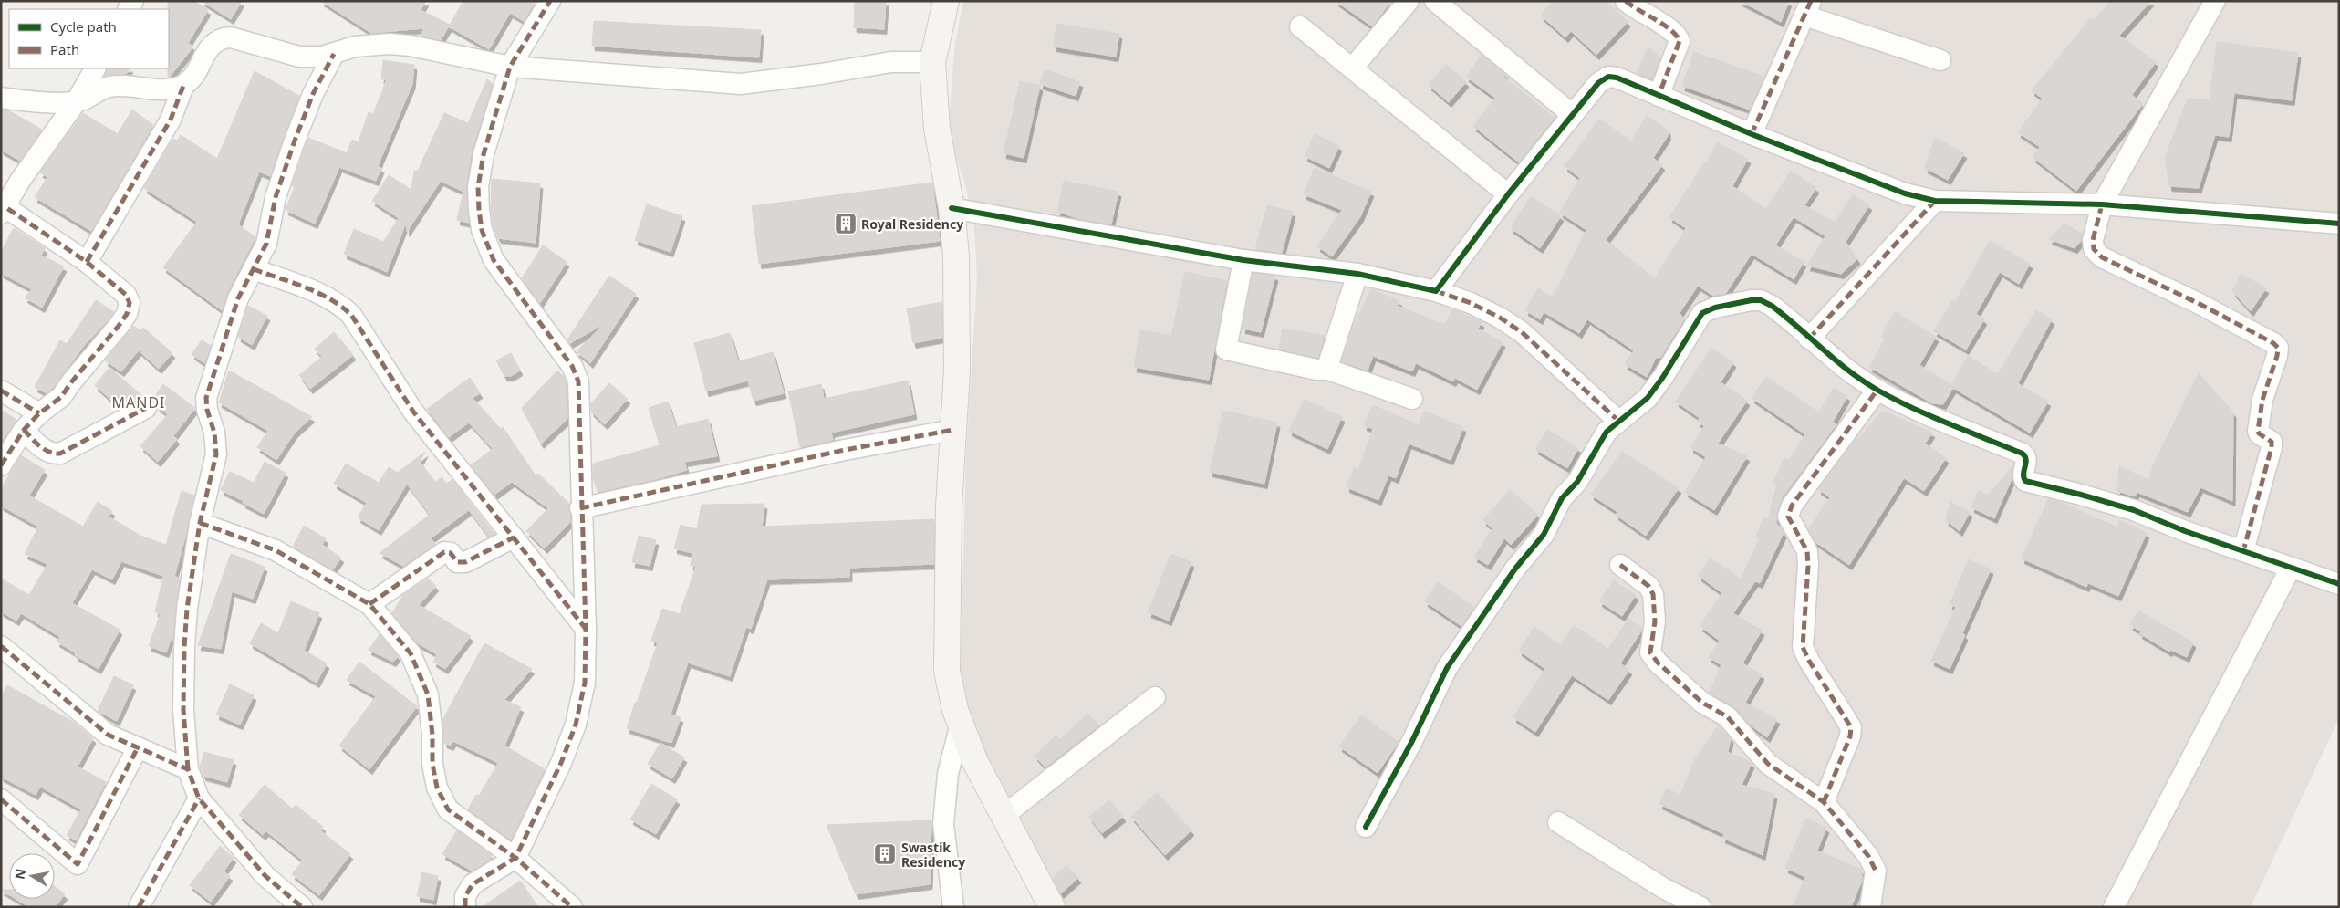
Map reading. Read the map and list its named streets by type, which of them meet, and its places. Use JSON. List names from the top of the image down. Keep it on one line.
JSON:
{"districts":["MANDI"],"places":{"building":["Royal Residency","Swastik Residency"]},"legend":["Cycle path","Path"],"north":"left"}
